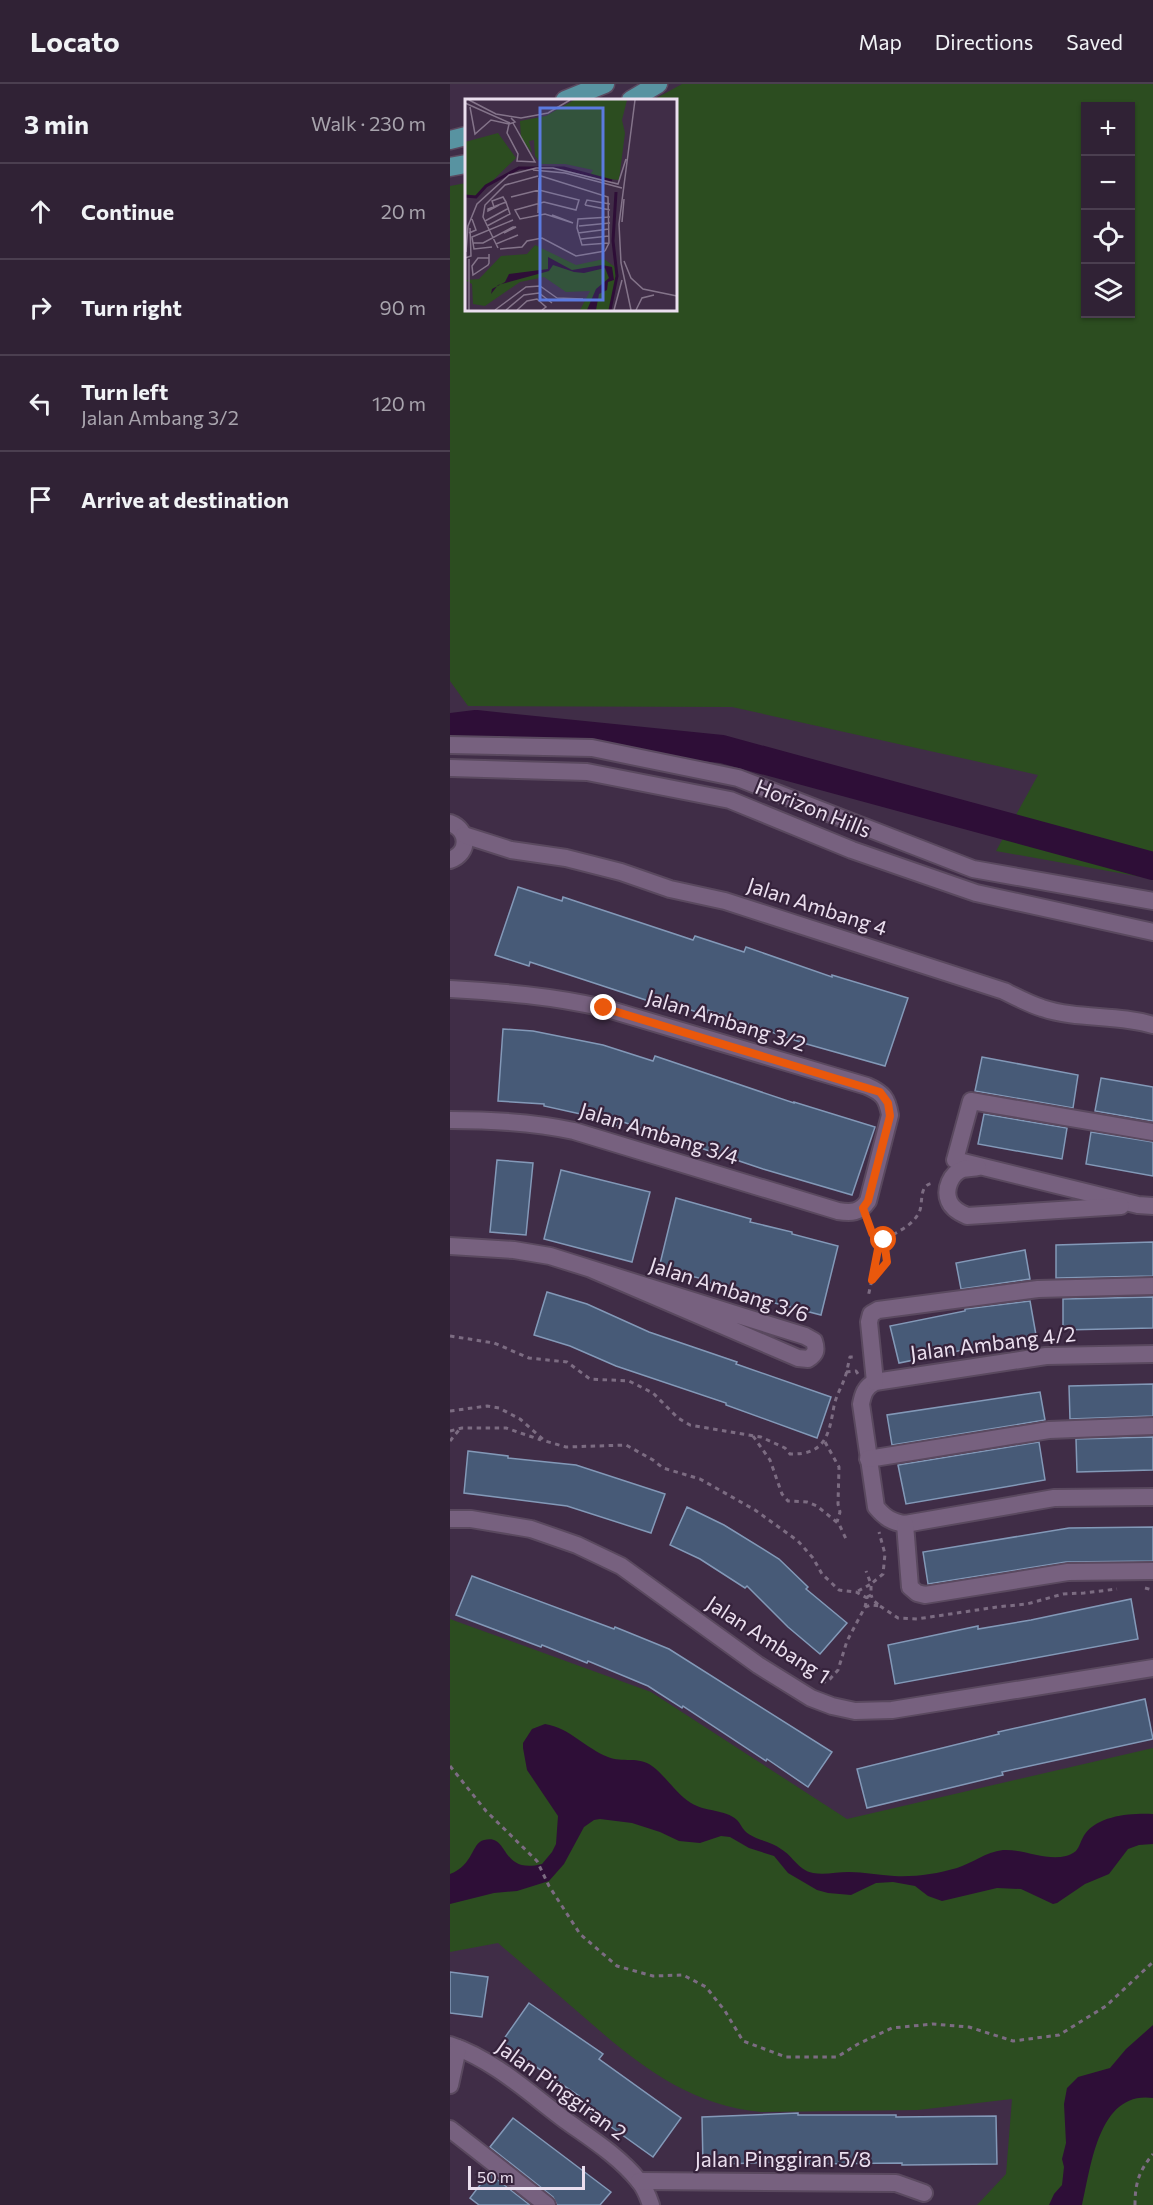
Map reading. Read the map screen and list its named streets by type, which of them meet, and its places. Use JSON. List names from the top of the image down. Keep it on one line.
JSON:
{"streets":{"street":["Horizon Hills","Jalan Ambang 4","Jalan Ambang 3/2","Jalan Ambang 3/4","Jalan Ambang 3/6","Jalan Ambang 4/2","Jalan Ambang 1","Jalan Pinggiran 2","Jalan Pinggiran 5/8"]},"crossings":[["Jalan Ambang 3/2","Jalan Ambang 3/4"],["Jalan Pinggiran 2","Jalan Pinggiran 5/8"]],"scale_bar":"50 m","page":{"header":"Locato","nav":["Map","Directions","Saved"],"heading":["3 min","Walk · 230 m"],"map_buttons":["+","−"],"list":[["Continue","20 m"],["Turn right","90 m"],["Turn left","Jalan Ambang 3/2","120 m"],"Arrive at destination"],"scale":"50 m"}}
